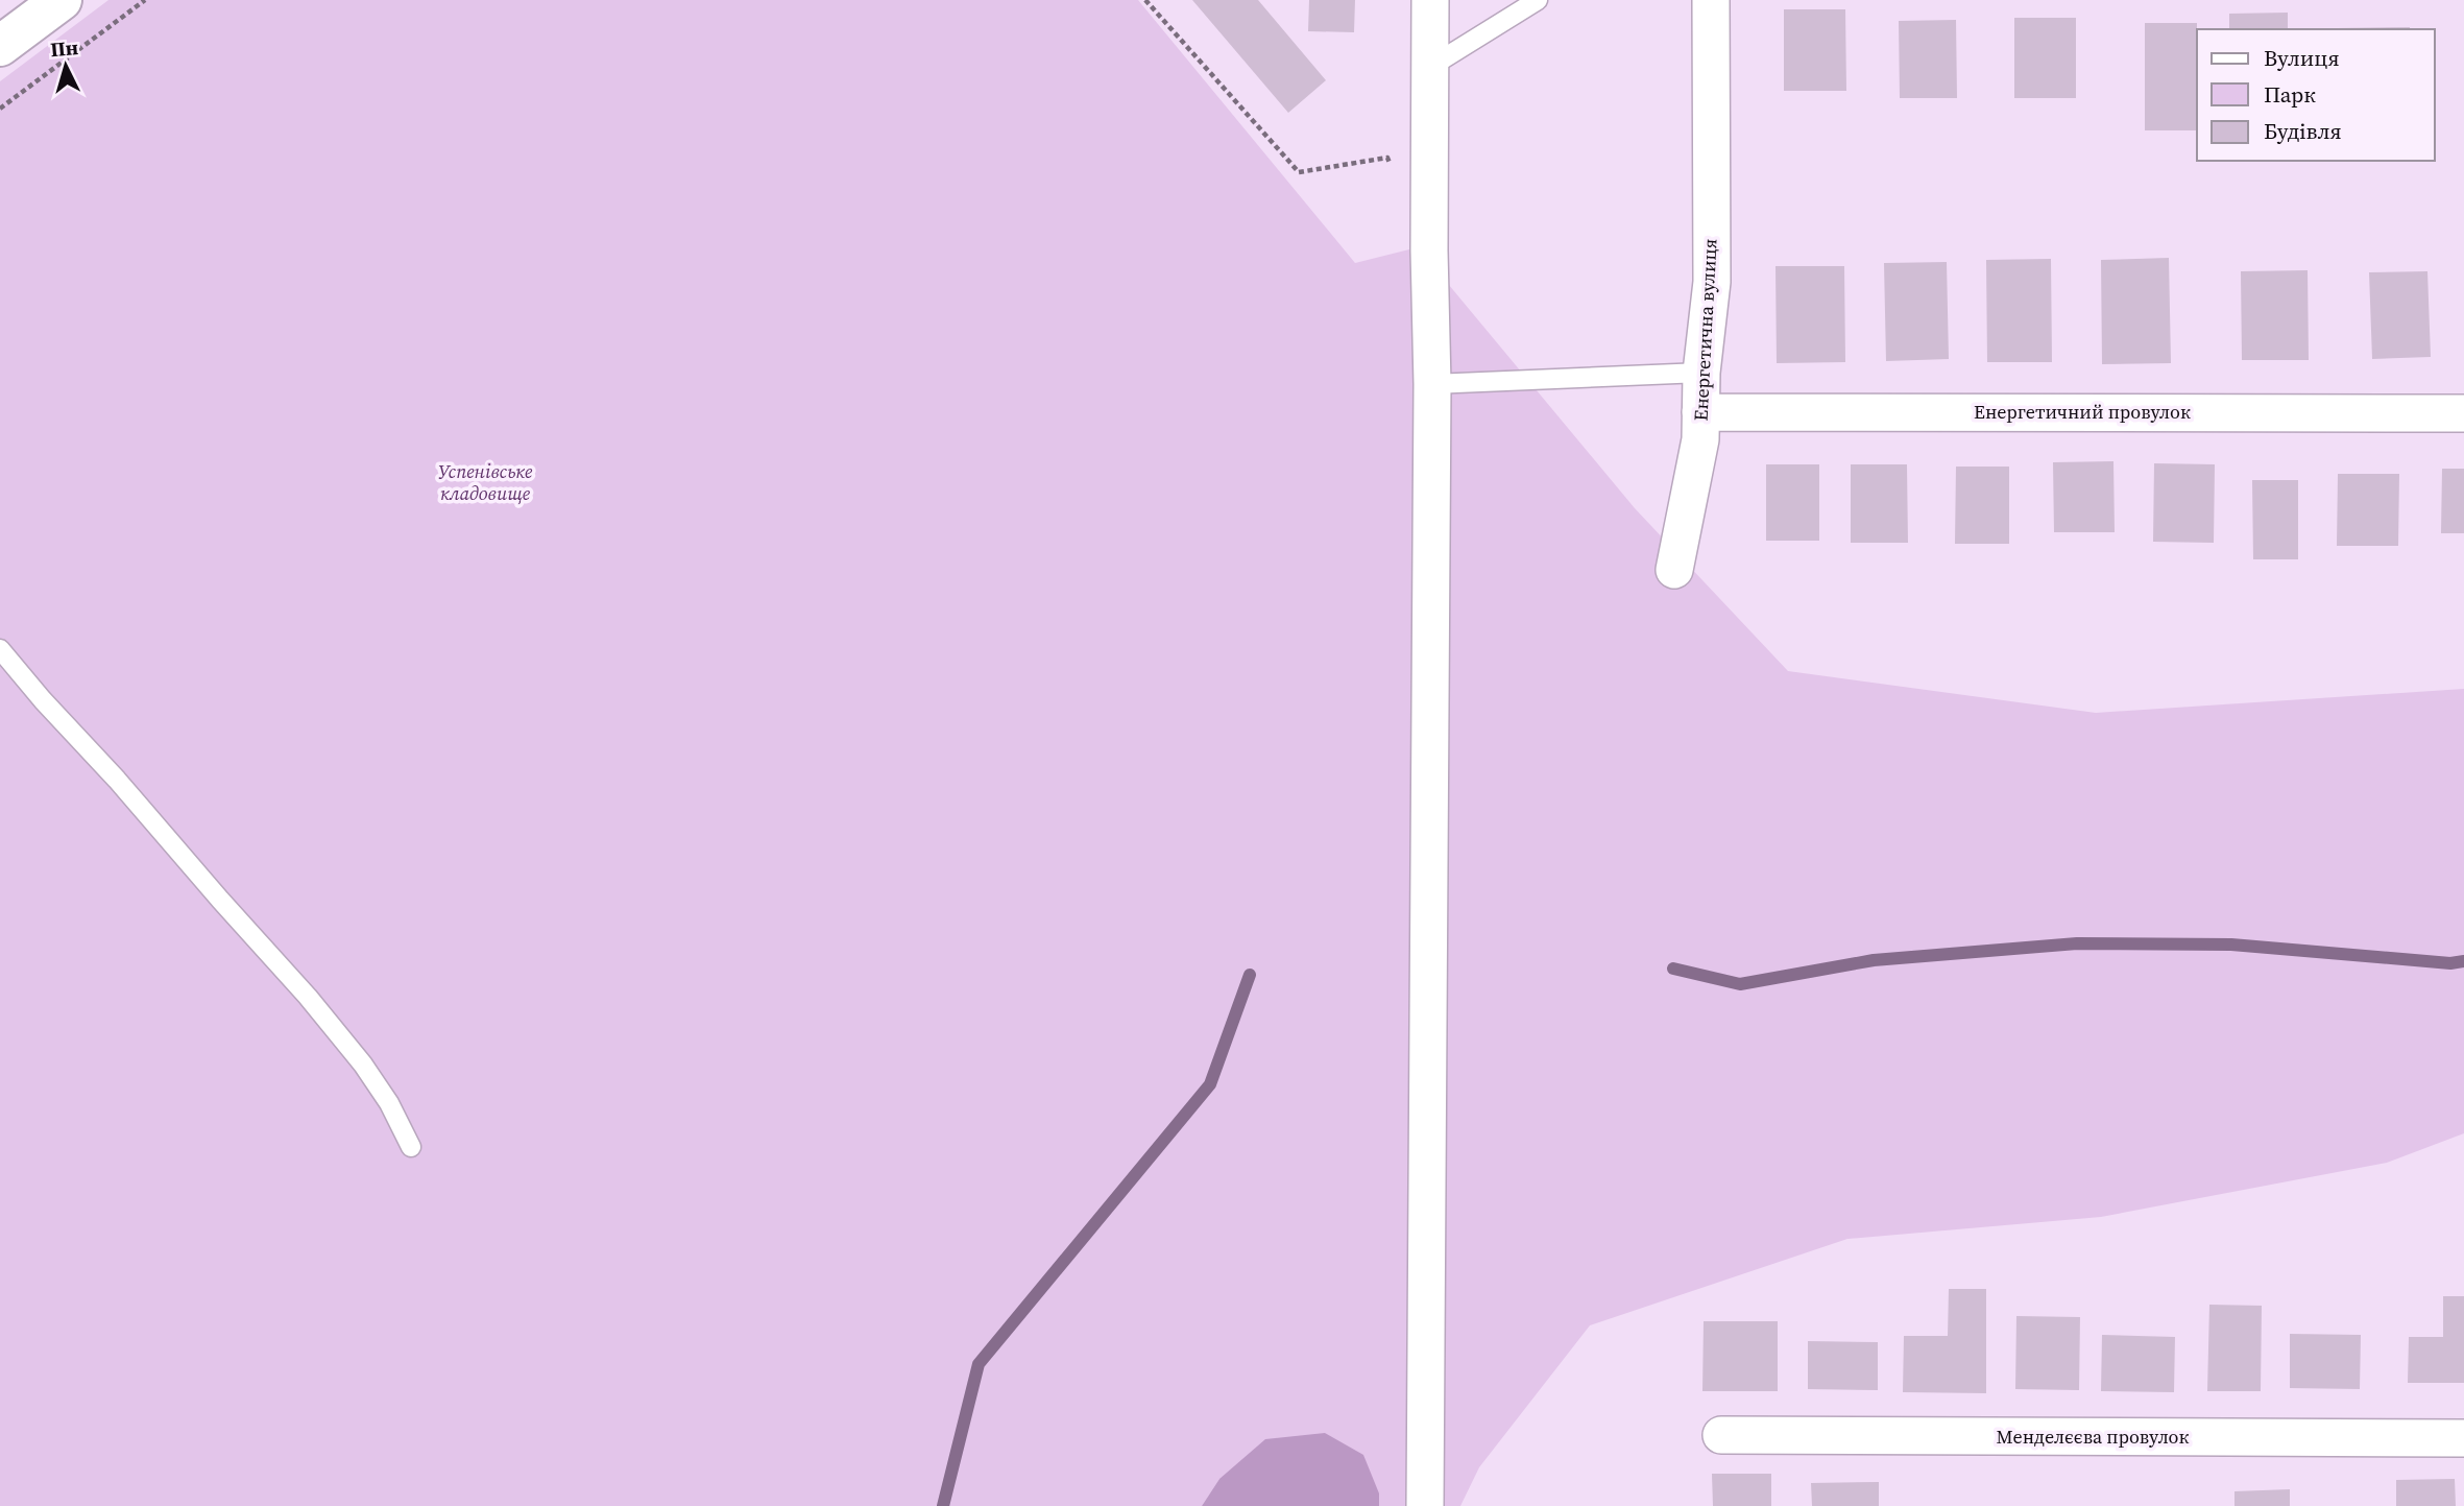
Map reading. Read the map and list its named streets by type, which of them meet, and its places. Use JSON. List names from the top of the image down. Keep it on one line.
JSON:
{"streets":{"street":["Енергетична вулиця","Енергетичний провулок","Менделєєва провулок"]},"crossings":[["Енергетична вулиця","Енергетичний провулок"]],"parks":["Успенівське кладовище"],"legend":["Вулиця","Парк","Будівля"],"north":"top"}
